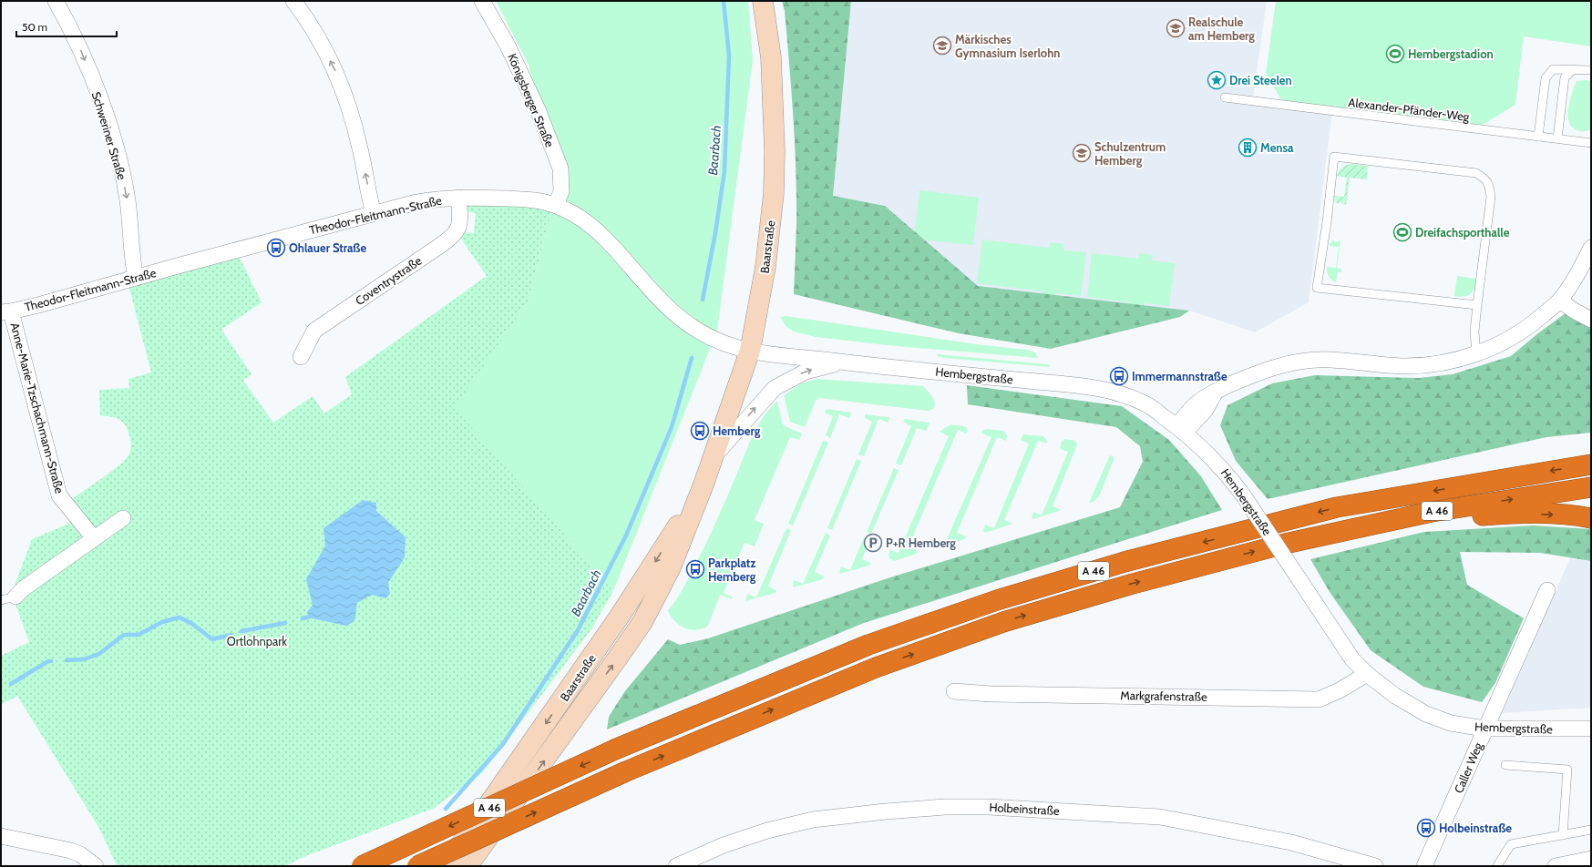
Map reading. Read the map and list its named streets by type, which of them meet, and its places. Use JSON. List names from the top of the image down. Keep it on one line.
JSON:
{"streets":{"highway":["A 46"],"main road":["Baarstraße"],"street":["Königsberger Straße","Schweriner Straße","Theodor-Fleitmann-Straße","Coventrystraße","Hembergstraße","Anne-Marie-Tzschachmann-Straße","Markgrafenstraße","Caller Weg","Holbeinstraße"],"lane":["Alexander-Pfänder-Weg"]},"crossings":[["Königsberger Straße","Theodor-Fleitmann-Straße"],["Schweriner Straße","Theodor-Fleitmann-Straße"],["Theodor-Fleitmann-Straße","Baarstraße"],["Theodor-Fleitmann-Straße","Coventrystraße"],["Theodor-Fleitmann-Straße","Hembergstraße"],["Theodor-Fleitmann-Straße","Anne-Marie-Tzschachmann-Straße"],["Baarstraße","Hembergstraße"],["Hembergstraße","Markgrafenstraße"],["Hembergstraße","Caller Weg"]],"one_way":["Schweriner Straße"],"water":["Baarbach"],"parks":["Ortlohnpark"],"places":{"school or university":["Realschule am Hemberg","Märkisches Gymnasium Iserlohn","Schulzentrum Hemberg"],"sports":["Hembergstadion","Dreifachsporthalle"],"place":["Drei Steelen"],"building":["Mensa"],"bus stop":["Ohlauer Straße","Immermannstraße","Hemberg","Parkplatz Hemberg","Holbeinstraße"],"parking":["P+R Hemberg"]},"scale_bar":"50 m"}
